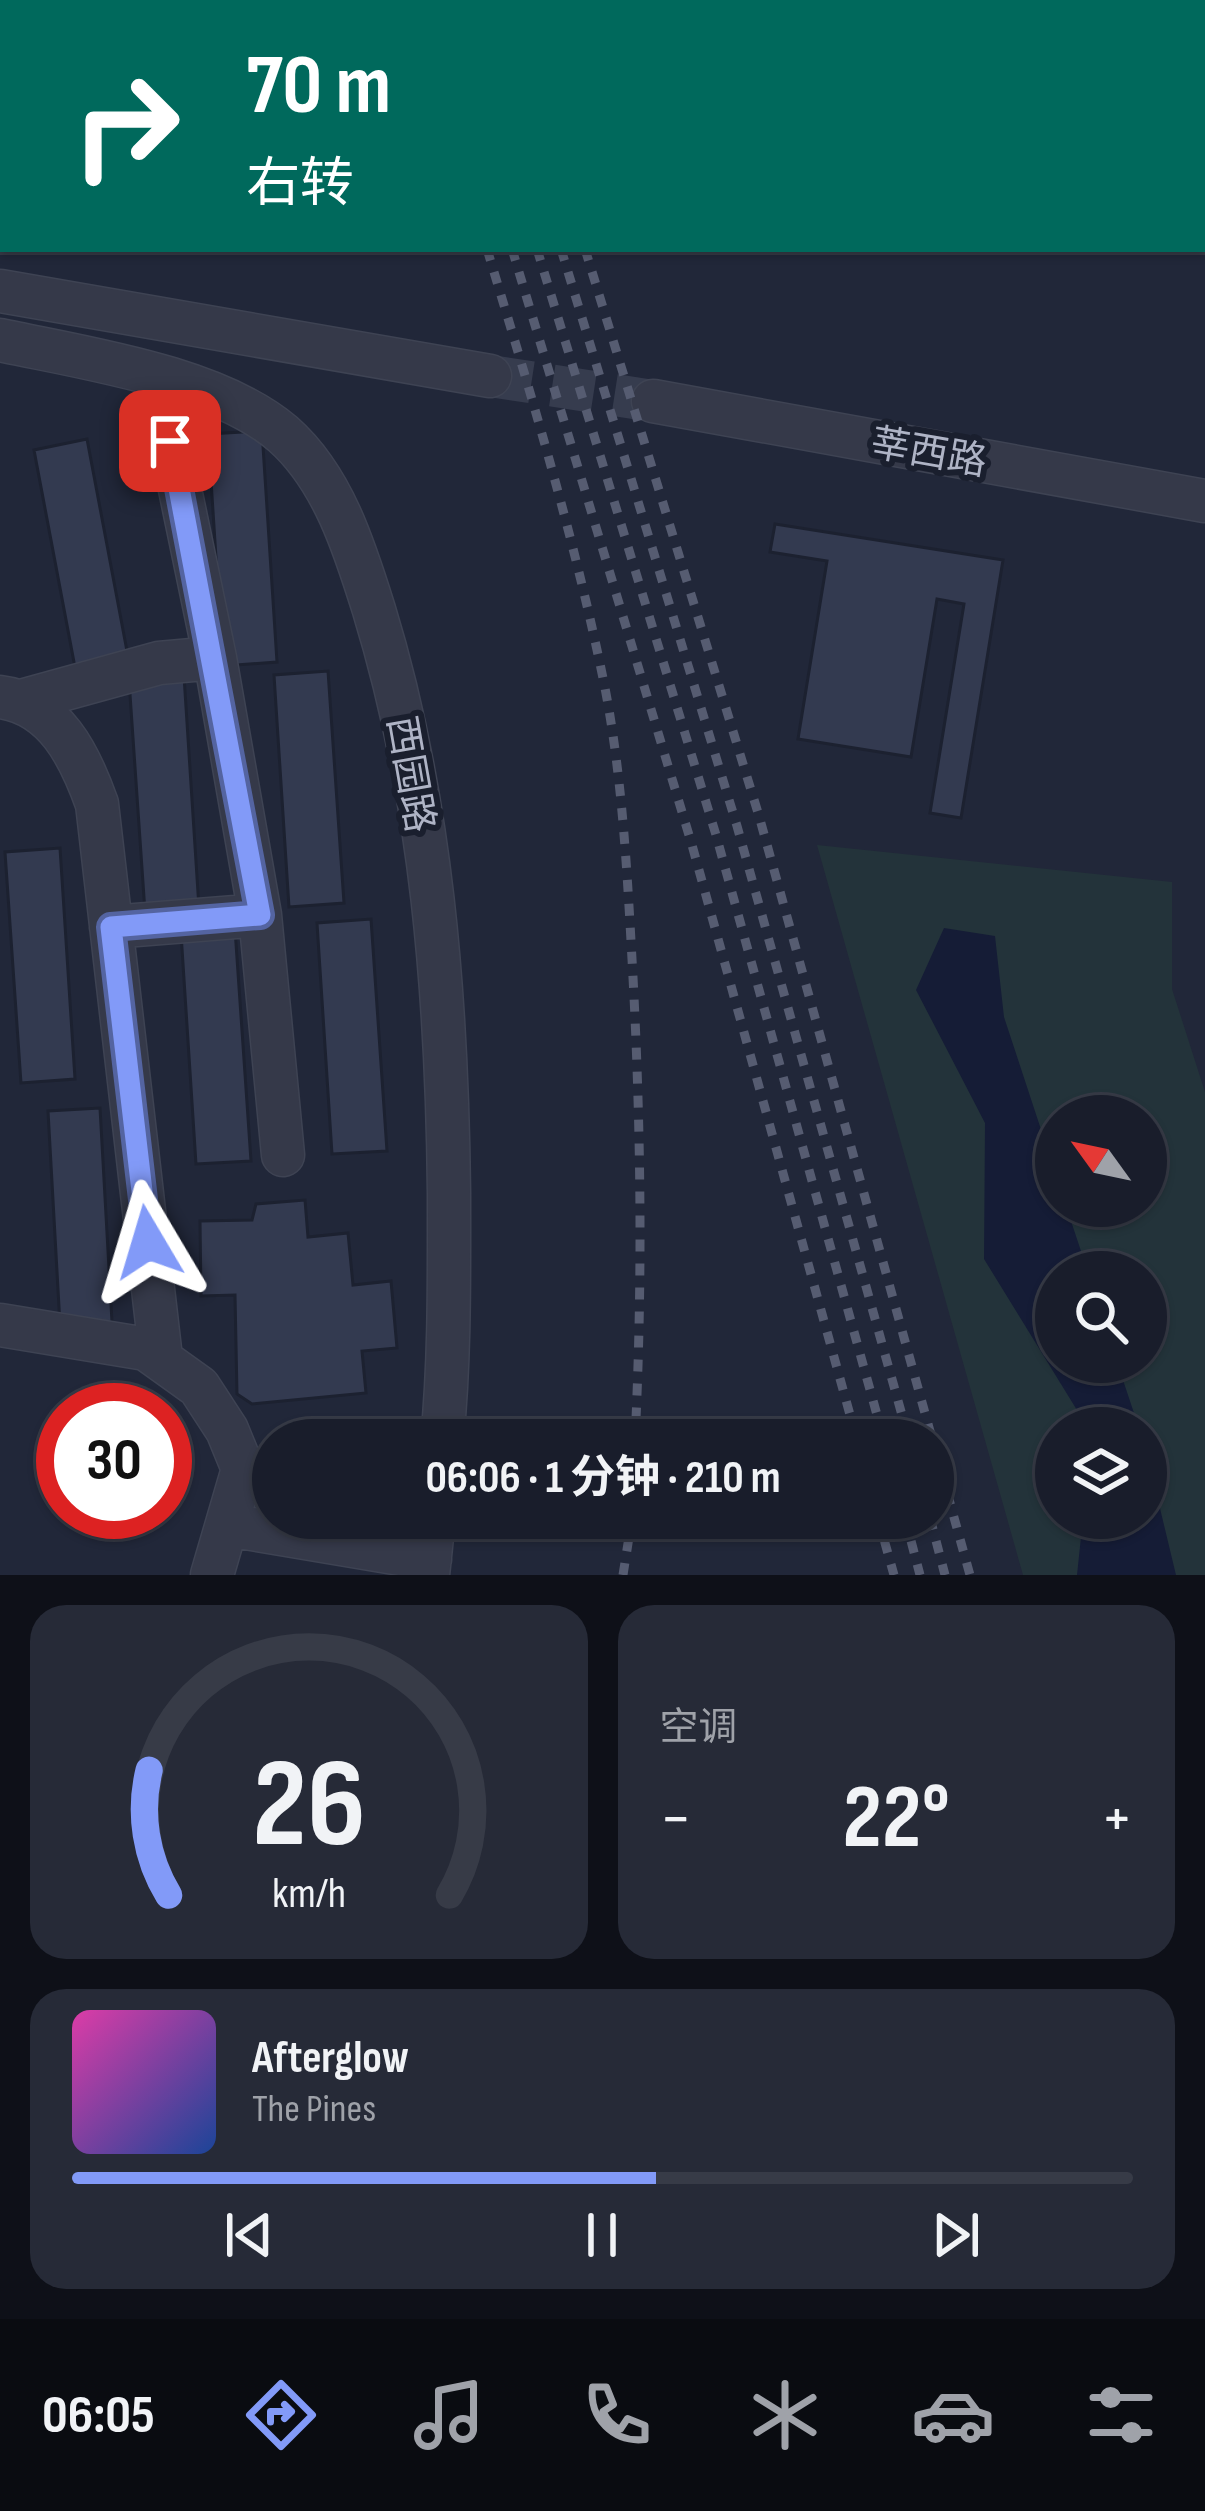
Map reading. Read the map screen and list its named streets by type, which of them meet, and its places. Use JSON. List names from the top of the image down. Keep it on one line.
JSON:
{"streets":{"street":["莘西路","西园路"]},"north":"top left","page":{"turn":["70 m","右转"],"limit":"30","trip":"06:06 · 1 分钟 · 210 m","tile":"空调","heat":["−","22°","+"],"song":["Afterglow","The Pines"],"tabs":"06:05","gauge":["26","km/h"]}}
